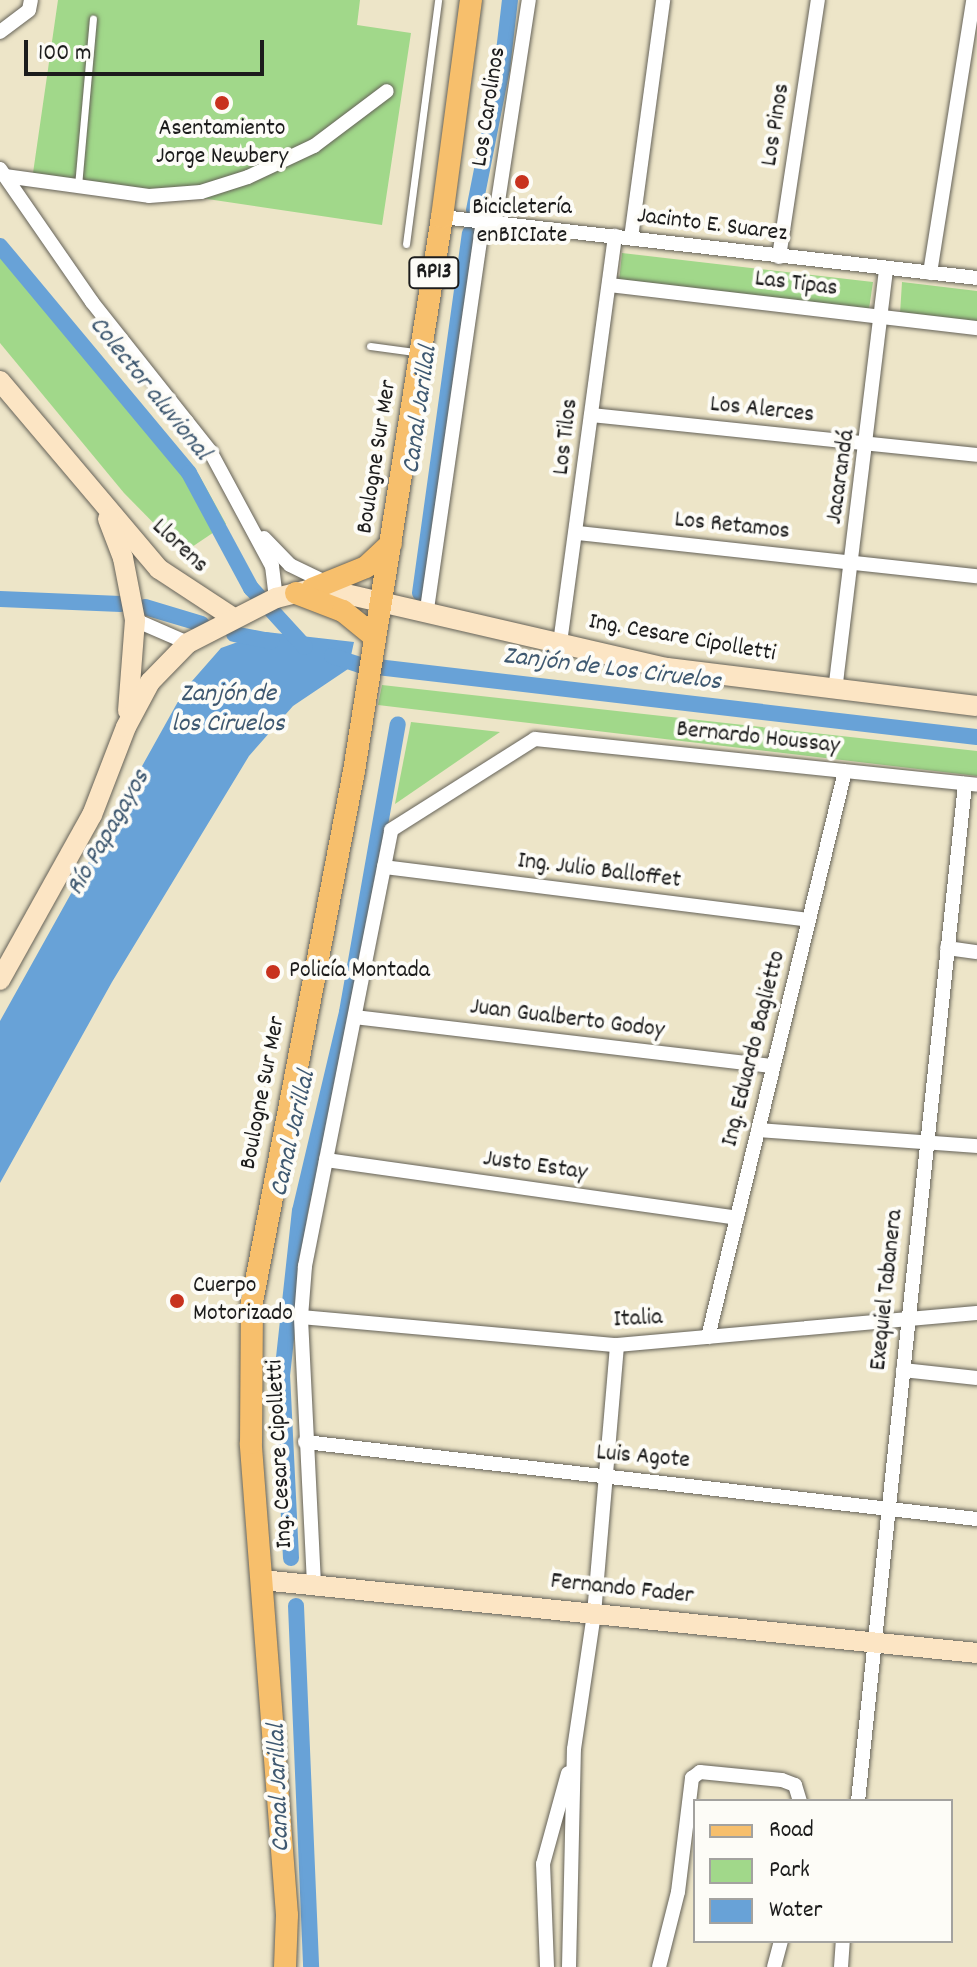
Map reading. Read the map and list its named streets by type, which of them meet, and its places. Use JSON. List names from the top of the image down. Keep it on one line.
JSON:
{"streets":{"main road":["RP13","Boulogne Sur Mer"],"street":["Los Carolinos","Los Pinos","Jacinto E. Suarez","Las Tipas","Los Alerces","Los Tilos","Jacarandá","Los Retamos","Llorens","Ing. Cesare Cipolletti","Bernardo Houssay","Ing. Julio Balloffet","Juan Gualberto Godoy","Ing. Eduardo Baglietto","Justo Estay","Exequiel Tabanera","Italia","Luis Agote","Fernando Fader"]},"crossings":[["Los Carolinos","Jacinto E. Suarez"],["Los Carolinos","Ing. Cesare Cipolletti"],["Los Pinos","Jacinto E. Suarez"],["Jacinto E. Suarez","Los Tilos"],["Jacinto E. Suarez","Boulogne Sur Mer"],["Jacinto E. Suarez","Jacarandá"],["Las Tipas","Los Tilos"],["Las Tipas","Jacarandá"],["Los Alerces","Los Tilos"],["Los Alerces","Jacarandá"],["Los Tilos","Los Retamos"],["Los Tilos","Ing. Cesare Cipolletti"],["Boulogne Sur Mer","Ing. Cesare Cipolletti"],["Boulogne Sur Mer","Fernando Fader"],["Jacarandá","Los Retamos"],["Jacarandá","Ing. Cesare Cipolletti"],["Ing. Cesare Cipolletti","Bernardo Houssay"],["Ing. Cesare Cipolletti","Ing. Julio Balloffet"],["Ing. Cesare Cipolletti","Juan Gualberto Godoy"],["Ing. Cesare Cipolletti","Justo Estay"],["Ing. Cesare Cipolletti","Italia"],["Ing. Cesare Cipolletti","Luis Agote"],["Ing. Cesare Cipolletti","Fernando Fader"],["Bernardo Houssay","Ing. Eduardo Baglietto"],["Bernardo Houssay","Exequiel Tabanera"],["Ing. Julio Balloffet","Ing. Eduardo Baglietto"],["Juan Gualberto Godoy","Ing. Eduardo Baglietto"],["Ing. Eduardo Baglietto","Justo Estay"],["Ing. Eduardo Baglietto","Italia"],["Exequiel Tabanera","Italia"],["Exequiel Tabanera","Luis Agote"],["Exequiel Tabanera","Fernando Fader"]],"water":["Colector aluvional","Canal Jarillal","Zanjón de Los Ciruelos","Zanjón de los Ciruelos","Río Papagayos"],"places":["Asentamiento Jorge Newbery","Bicicletería enBICIate","Policía Montada","Cuerpo Motorizado"],"legend":["Road","Park","Water"],"scale_bar":"100 m"}
